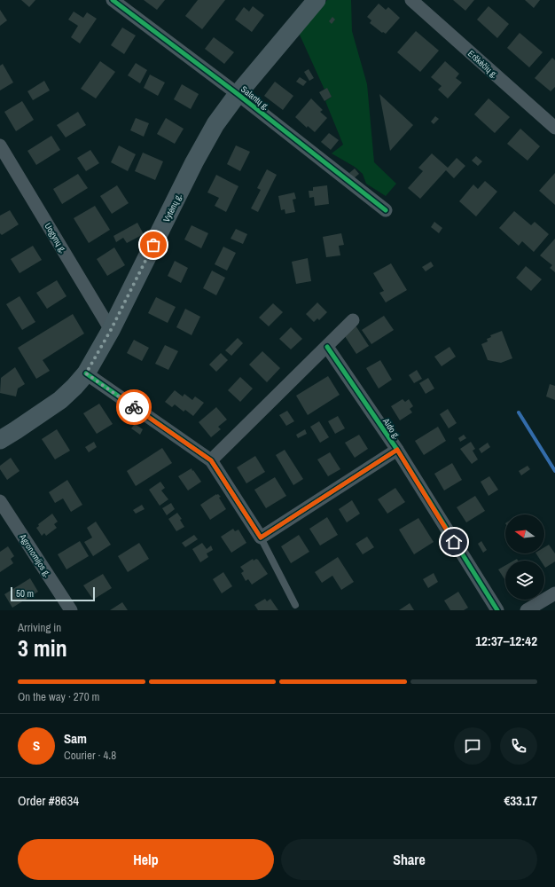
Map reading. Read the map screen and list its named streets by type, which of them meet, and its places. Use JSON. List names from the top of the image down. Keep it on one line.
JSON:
{"streets":{"main road":["Vytėnų g."],"street":["Erškėčių g.","Salantų g.","Uogynų g.","Aido g.","Agronomijos g."]},"crossings":[["Salantų g.","Vytėnų g."],["Vytėnų g.","Uogynų g."]],"scale_bar":"50 m","north":"left","page":{"scale":"50 m","heading":["3 min","Arriving in","12:37–12:42"],"panel":["Sam","Courier · 4.8","Order #8634","€33.17"],"bar":"On the way · 270 m","round":"S","buttons":["Help","Share"]}}
